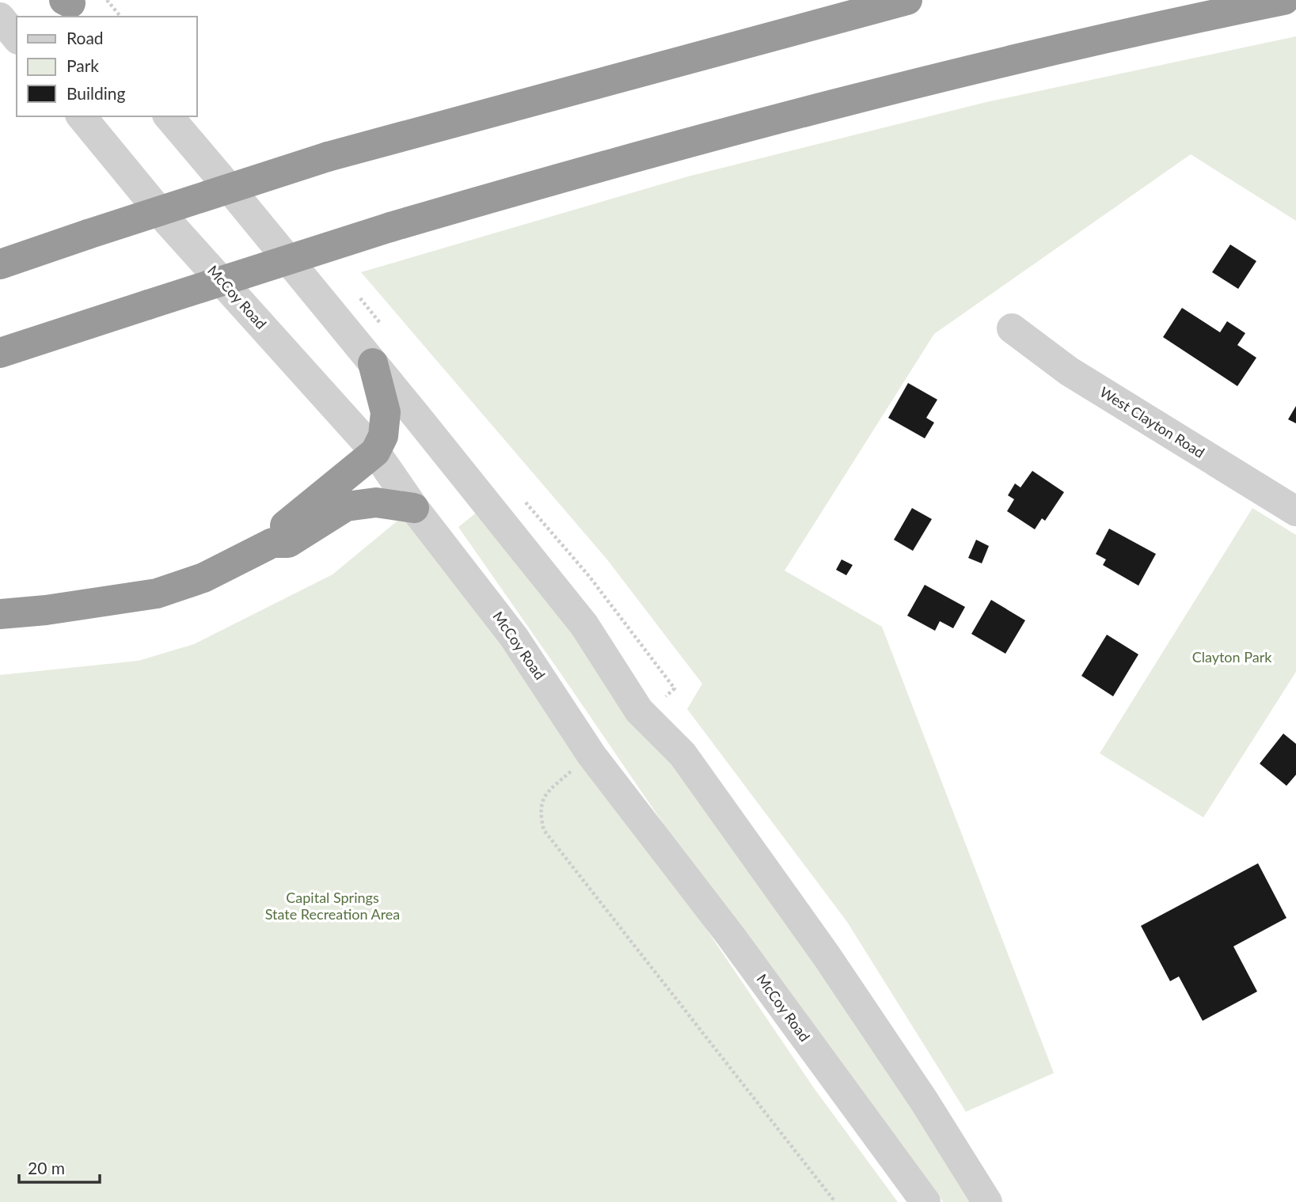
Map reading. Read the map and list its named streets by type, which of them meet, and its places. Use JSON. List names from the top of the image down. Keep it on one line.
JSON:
{"streets":{"street":["McCoy Road","West Clayton Road"]},"parks":["Clayton Park","Capital Springs State Recreation Area"],"legend":["Road","Park","Building"],"scale_bar":"20 m"}
